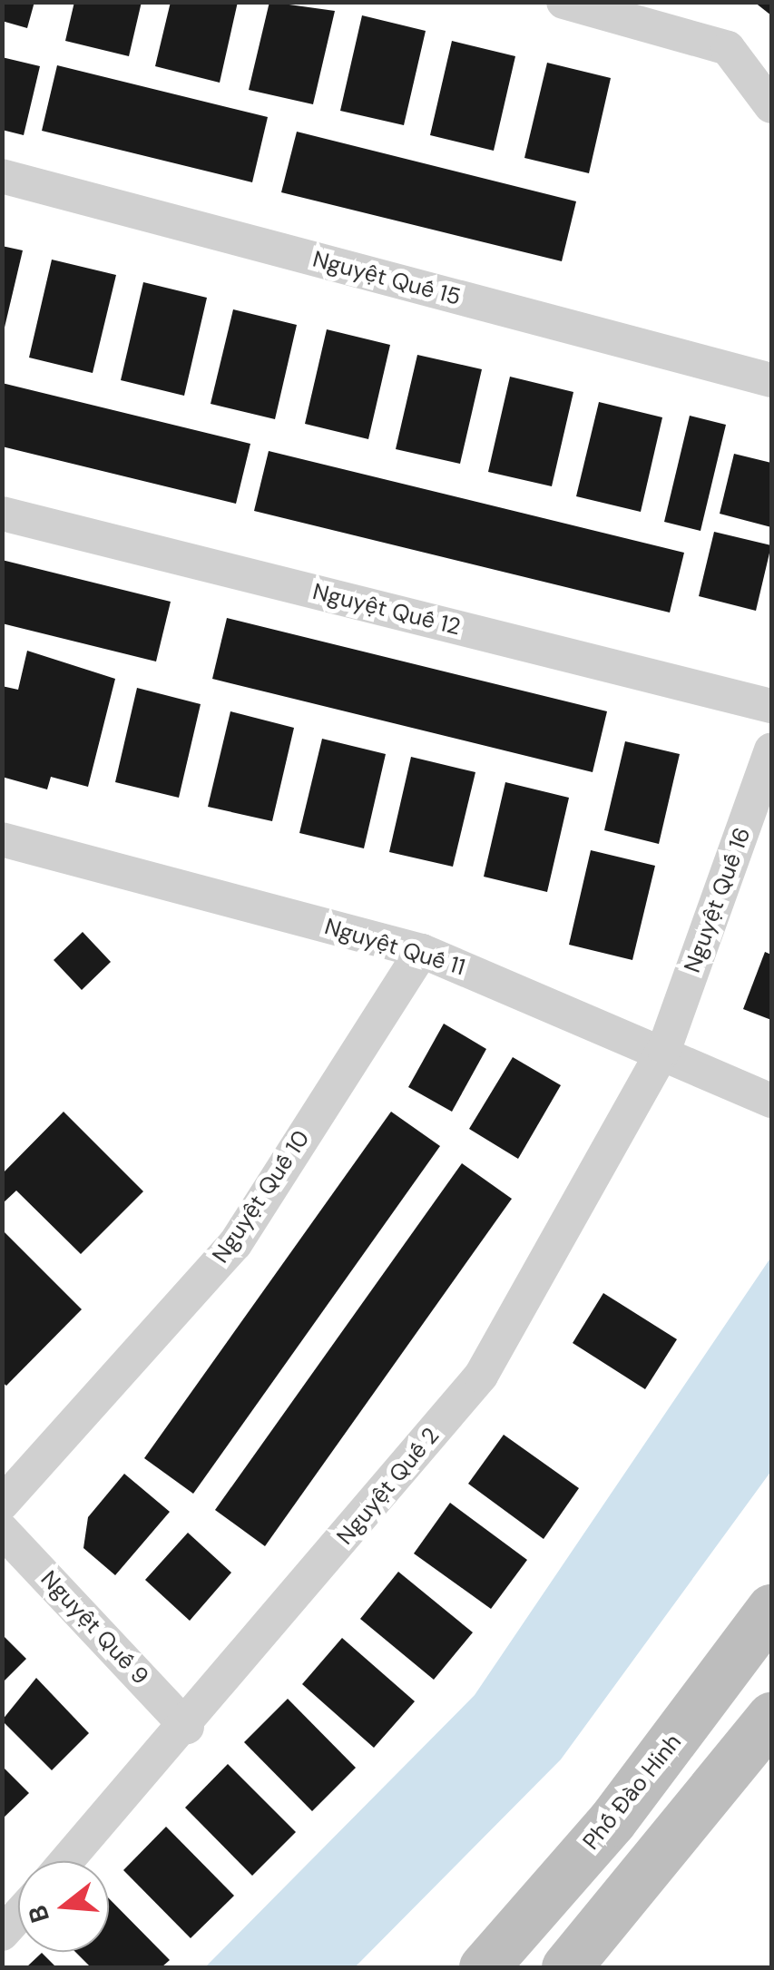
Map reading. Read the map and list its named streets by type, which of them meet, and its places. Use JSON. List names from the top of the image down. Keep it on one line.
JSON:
{"streets":{"street":["Nguyệt Quế 15","Nguyệt Quế 12","Nguyệt Quế 16","Nguyệt Quế 11","Nguyệt Quế 10","Nguyệt Quế 2","Nguyệt Quế 9","Phố Đào Hinh"]},"crossings":[["Nguyệt Quế 16","Nguyệt Quế 11"],["Nguyệt Quế 16","Nguyệt Quế 2"],["Nguyệt Quế 11","Nguyệt Quế 10"],["Nguyệt Quế 11","Nguyệt Quế 2"],["Nguyệt Quế 2","Nguyệt Quế 9"]],"north":"left"}
